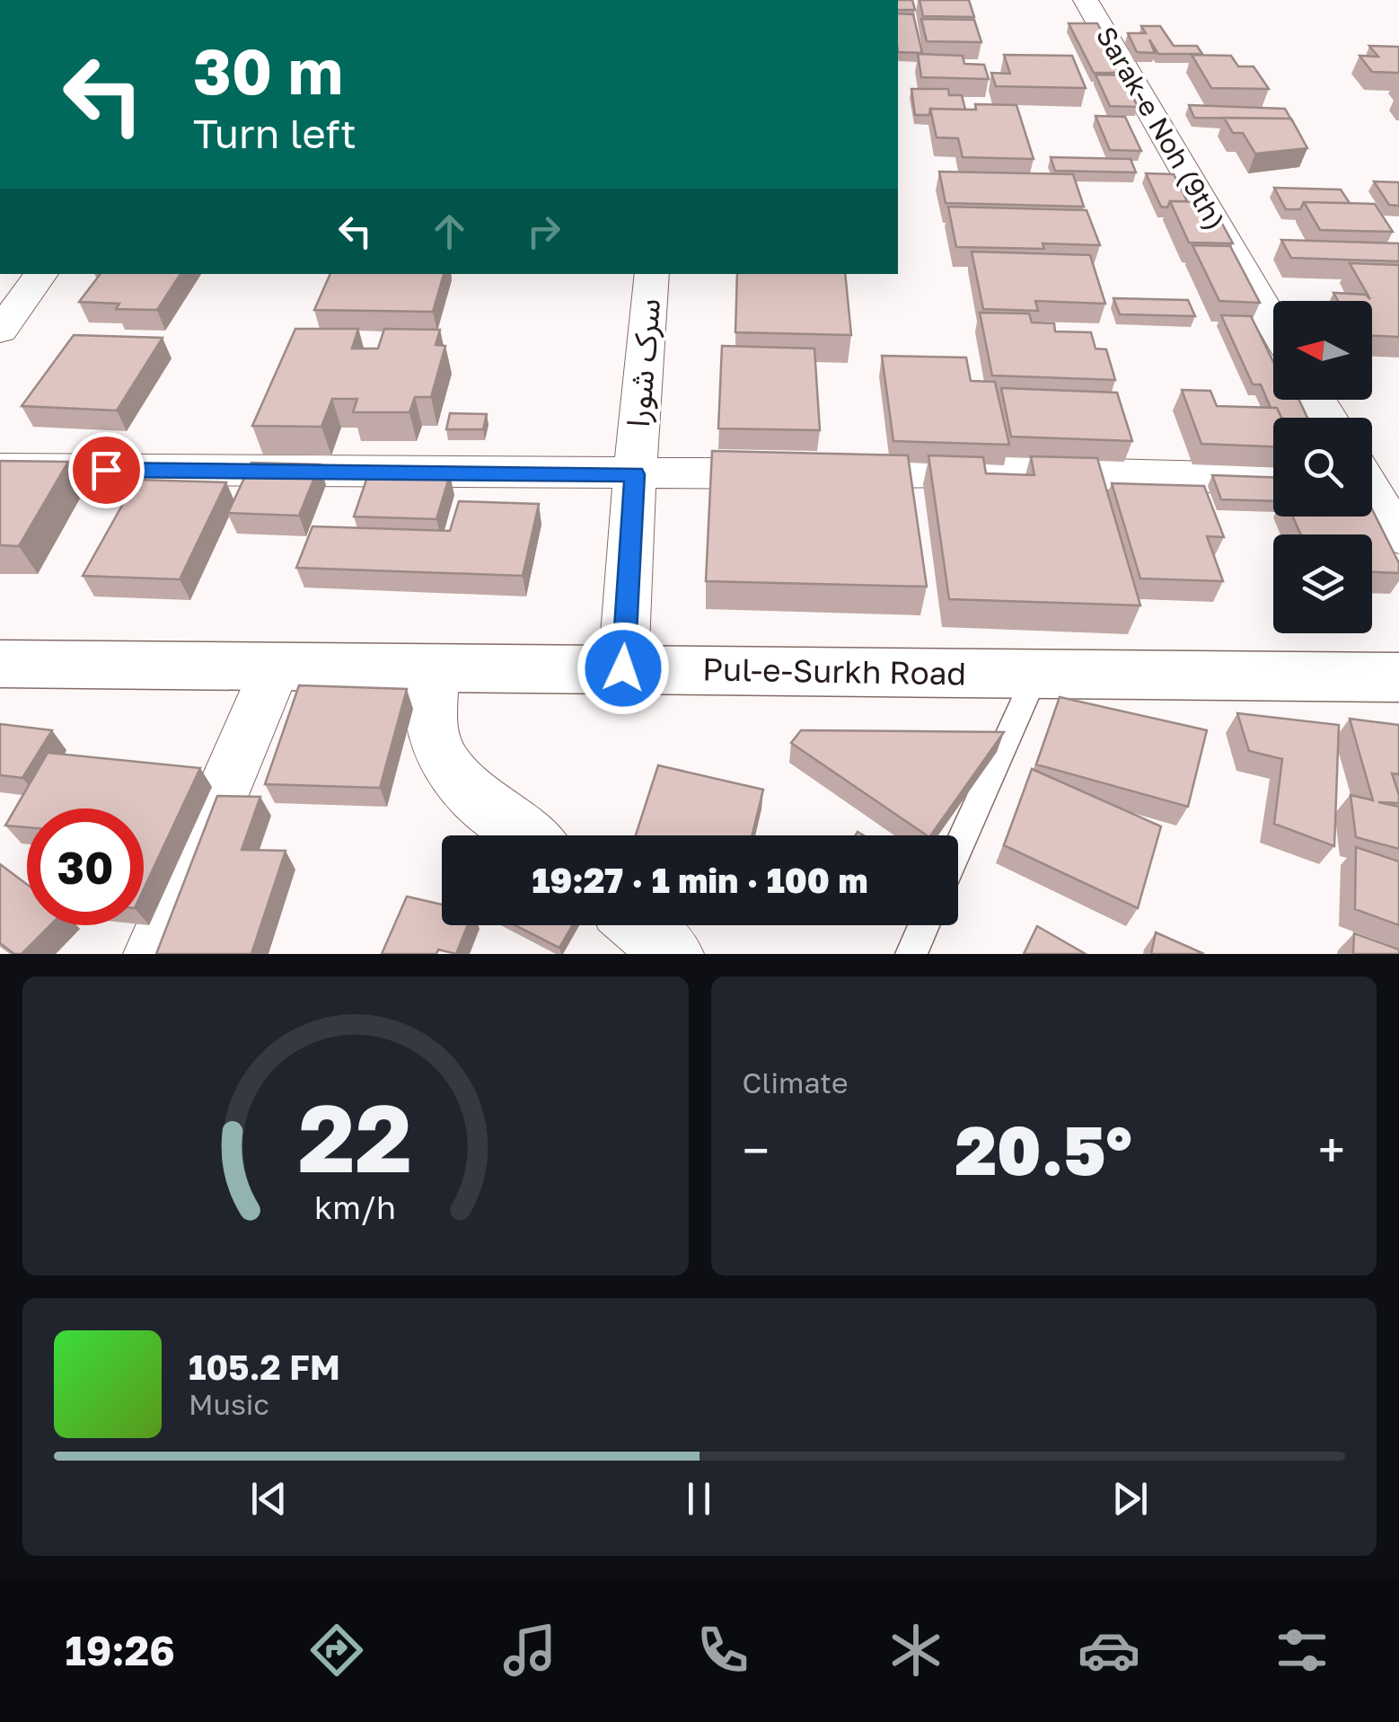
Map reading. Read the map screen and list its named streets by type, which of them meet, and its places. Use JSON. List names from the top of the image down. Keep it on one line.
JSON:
{"streets":{"street":["Sarak-e Noh (9th)","سرک شورا","Pul-e-Surkh Road"]},"crossings":[["سرک شورا","Pul-e-Surkh Road"]],"north":"left","page":{"turn":["30 m","Turn left"],"limit":"30","trip":"19:27 · 1 min · 100 m","tile":"Climate","heat":["−","20.5°","+"],"song":["105.2 FM","Music"],"tabs":"19:26","gauge":["22","km/h"]}}
